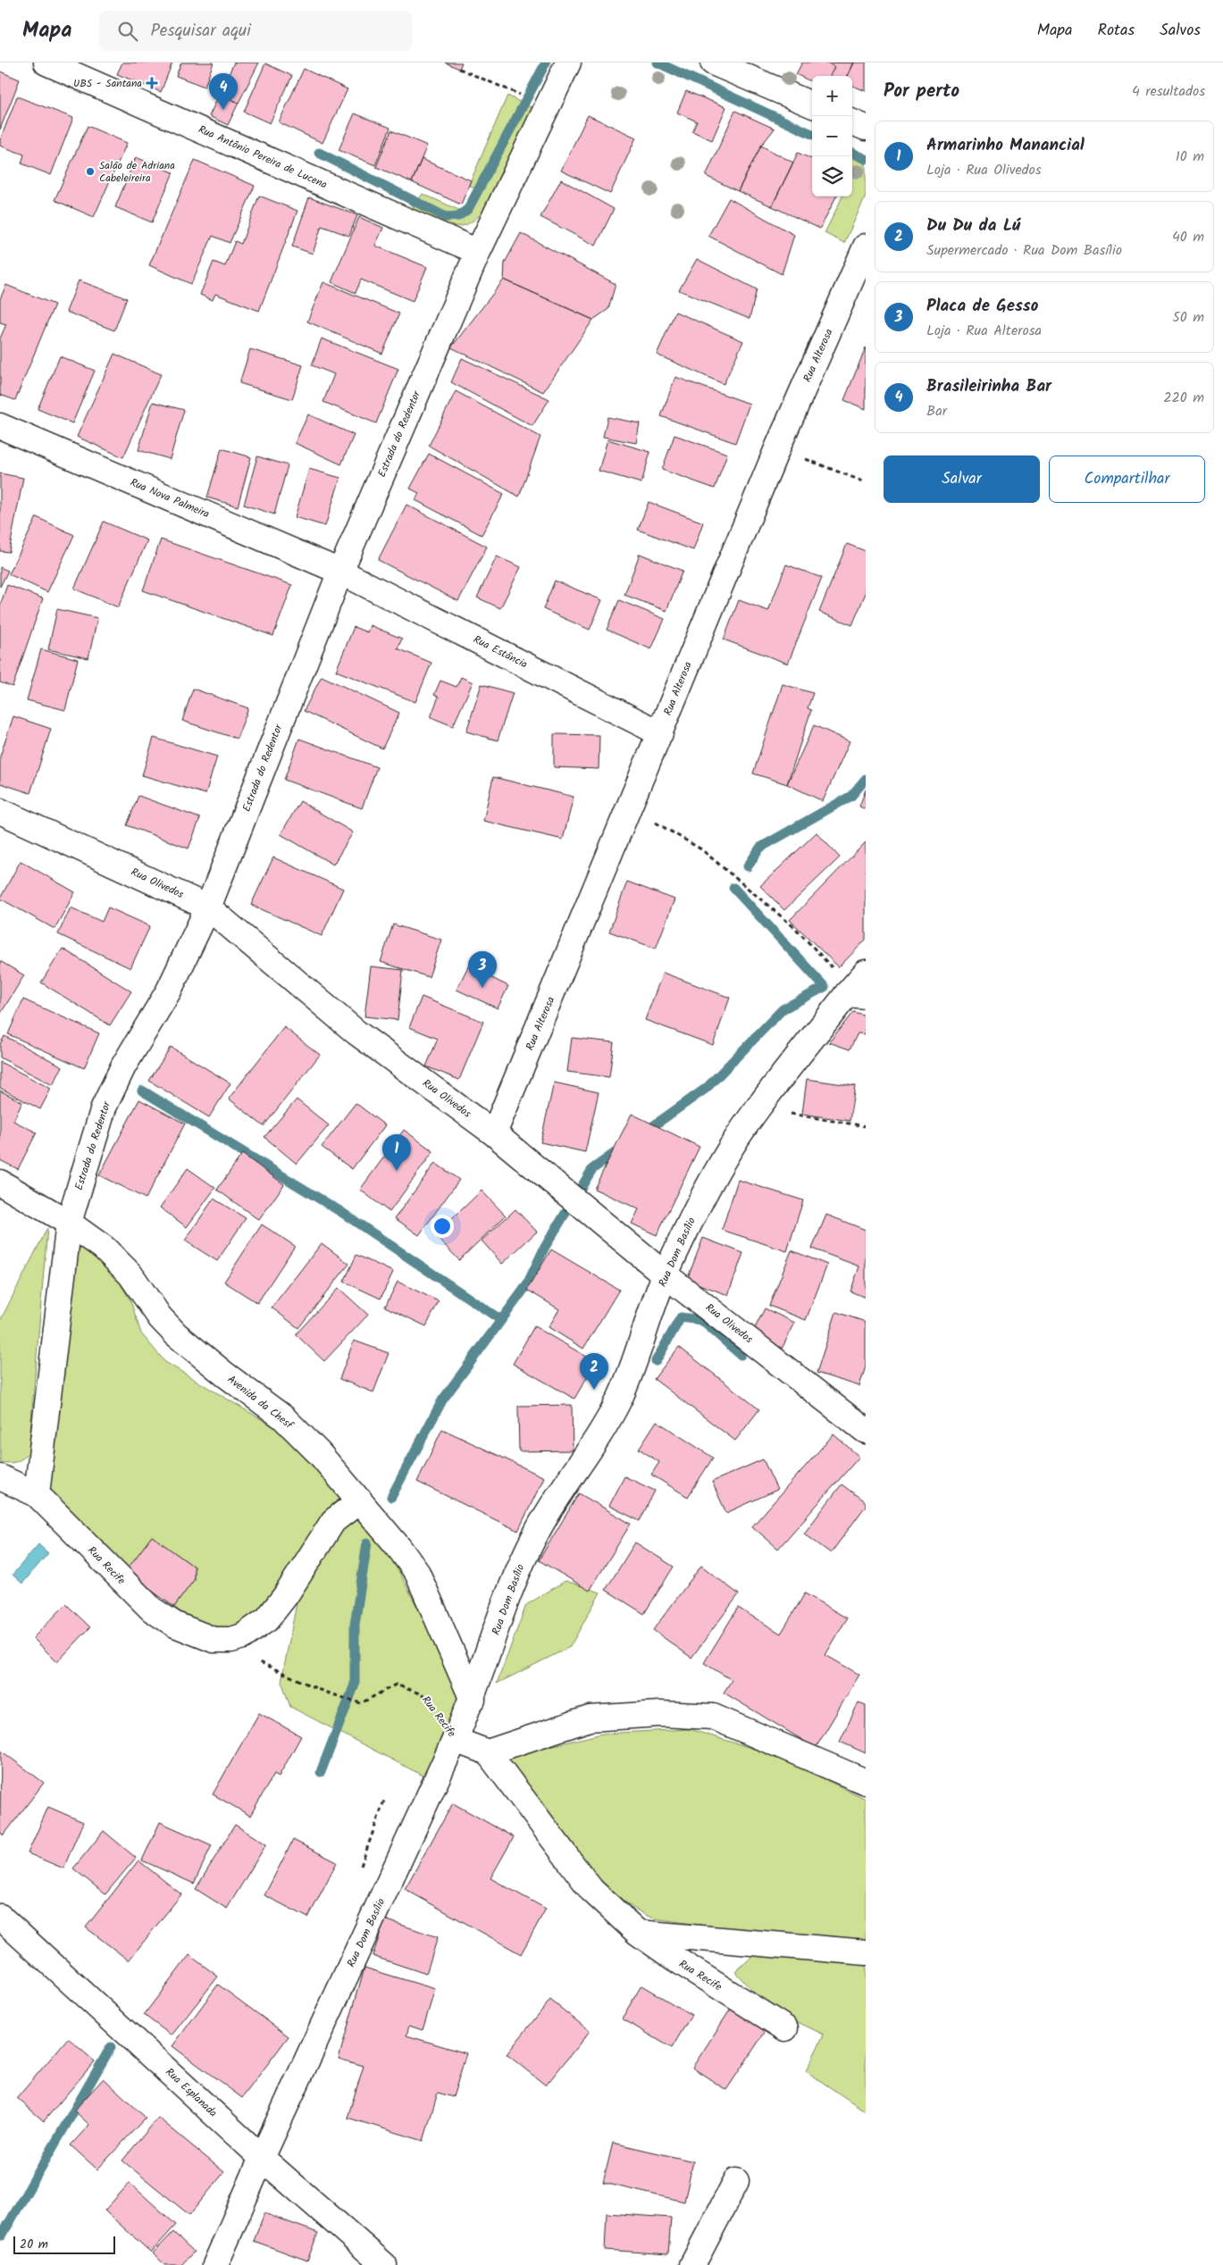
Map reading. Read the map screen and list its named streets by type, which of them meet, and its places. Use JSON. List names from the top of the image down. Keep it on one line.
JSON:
{"streets":{"street":["Rua Antônio Pereira de Lucena","Rua Alterosa","Estrada do Redentor","Rua Nova Palmeira","Rua Estância","Rua Olivedos","Rua Dom Basílio","Avenida da Chesf","Rua Recife","Rua Esplanada"]},"crossings":[["Rua Antônio Pereira de Lucena","Estrada do Redentor"],["Rua Alterosa","Rua Estância"],["Rua Alterosa","Rua Olivedos"],["Estrada do Redentor","Rua Nova Palmeira"],["Estrada do Redentor","Rua Estância"],["Estrada do Redentor","Rua Olivedos"],["Estrada do Redentor","Avenida da Chesf"],["Estrada do Redentor","Rua Recife"],["Rua Nova Palmeira","Rua Estância"],["Rua Olivedos","Rua Dom Basílio"],["Rua Dom Basílio","Avenida da Chesf"],["Rua Dom Basílio","Rua Recife"],["Rua Dom Basílio","Rua Esplanada"]],"places":{"health":["UBS - Santana"],"other":["Salão de Adriana Cabeleireira"]},"scale_bar":"20 m","page":{"header":"Mapa","search":"Pesquisar aqui","nav":["Mapa","Rotas","Salvos"],"heading":["Por perto","4 resultados"],"pins":["4","3","1","2"],"map_buttons":["+","−"],"list":[{"mark":"1","name":"Armarinho Manancial","note":"Loja · Rua Olivedos","value":"10 m"},{"mark":"2","name":"Du Du da Lú","note":"Supermercado · Rua Dom Basílio","value":"40 m"},{"mark":"3","name":"Placa de Gesso","note":"Loja · Rua Alterosa","value":"50 m"},{"mark":"4","name":"Brasileirinha Bar","note":"Bar","value":"220 m"}],"buttons":["Salvar","Compartilhar"],"scale":"20 m"}}
